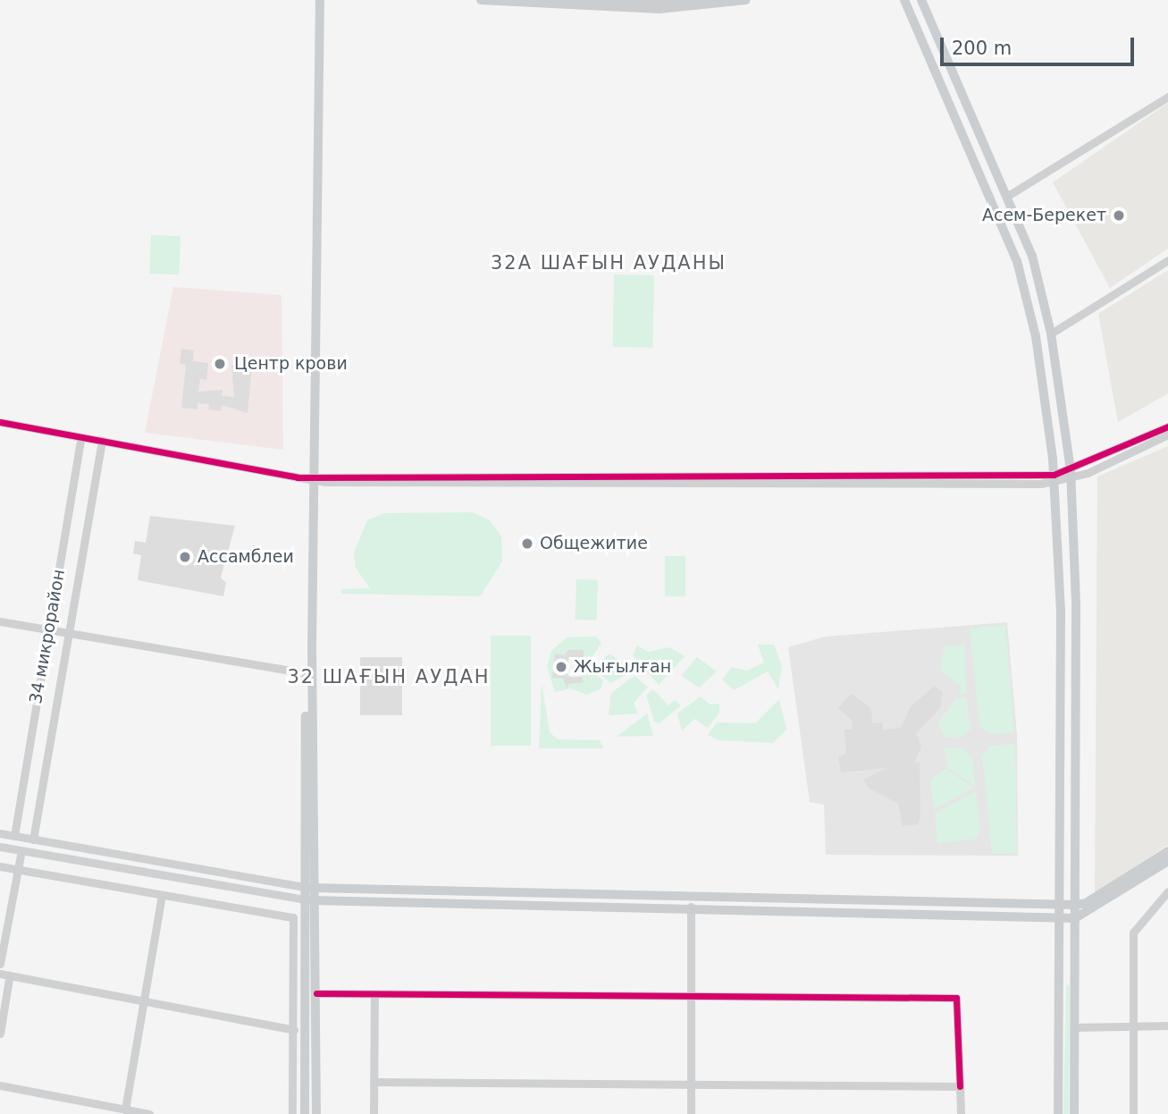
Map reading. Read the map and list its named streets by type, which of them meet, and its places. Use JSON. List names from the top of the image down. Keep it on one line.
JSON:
{"streets":{"street":["34 микрорайон"]},"districts":["32А ШАҒЫН АУДАНЫ","32 ШАҒЫН АУДАН"],"places":["Асем-Берекет","Центр крови","Общежитие","Ассамблеи","Жығылған"],"scale_bar":"200 m"}
